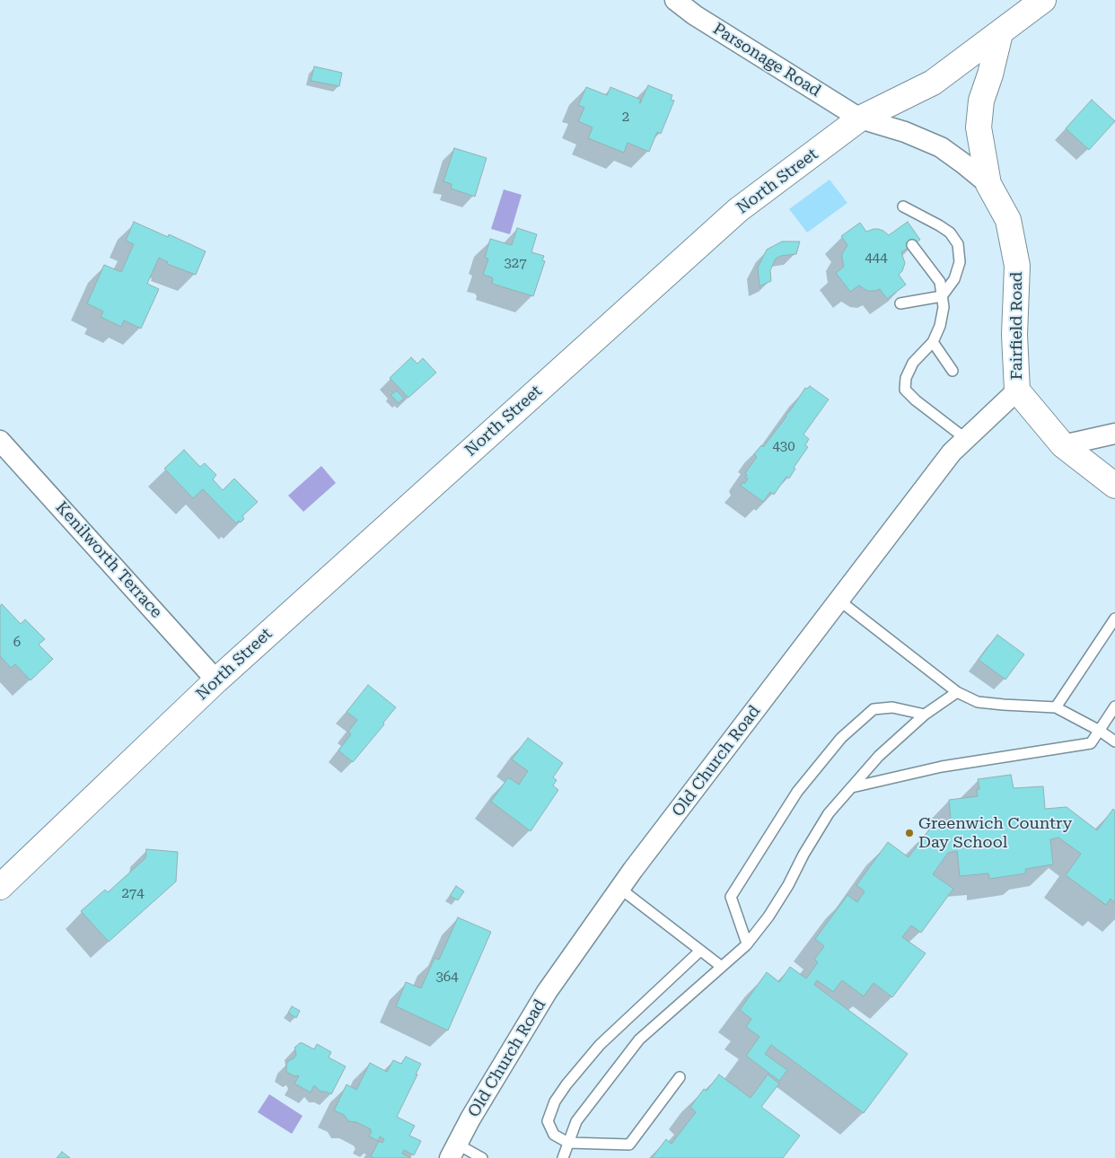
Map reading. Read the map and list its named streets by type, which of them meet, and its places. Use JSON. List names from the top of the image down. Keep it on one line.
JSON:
{"streets":{"main road":["North Street","Fairfield Road"],"street":["Parsonage Road","Kenilworth Terrace","Old Church Road"]},"crossings":[["Parsonage Road","North Street"],["Parsonage Road","Fairfield Road"],["North Street","Fairfield Road"],["North Street","Kenilworth Terrace"],["Fairfield Road","Old Church Road"]],"places":["Greenwich Country Day School"],"house_numbers":["2","444","327","430","6","274","364"]}
